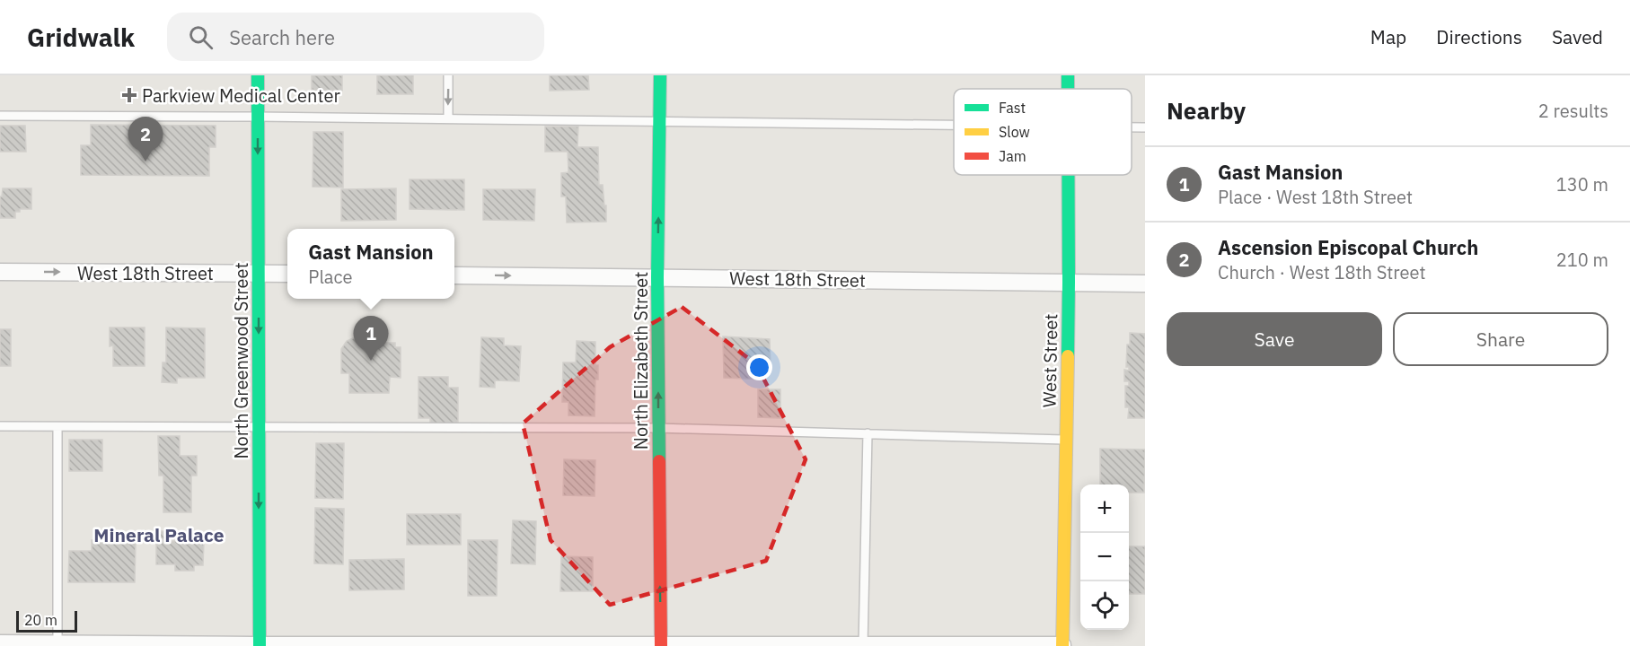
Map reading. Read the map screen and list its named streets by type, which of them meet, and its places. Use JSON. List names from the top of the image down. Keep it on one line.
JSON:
{"streets":{"main road":["North Greenwood Street","North Elizabeth Street","West Street"],"street":["West 18th Street"]},"crossings":[["West 18th Street","North Greenwood Street"],["West 18th Street","North Elizabeth Street"],["West 18th Street","West Street"]],"one_way":["West 18th Street","North Greenwood Street","North Elizabeth Street"],"districts":["Mineral Palace"],"places":{"health":["Parkview Medical Center"]},"legend":["Fast","Slow","Jam"],"scale_bar":"20 m","page":{"header":"Gridwalk","search":"Search here","nav":["Map","Directions","Saved"],"heading":["Nearby","2 results"],"pins":["2","1"],"list":[{"mark":"1","name":"Gast Mansion","note":"Place · West 18th Street","value":"130 m"},{"mark":"2","name":"Ascension Episcopal Church","note":"Church · West 18th Street","value":"210 m"}],"popup":["Gast Mansion","Place"],"buttons":["Save","Share"],"map_buttons":["+","−"],"scale":"20 m"}}
